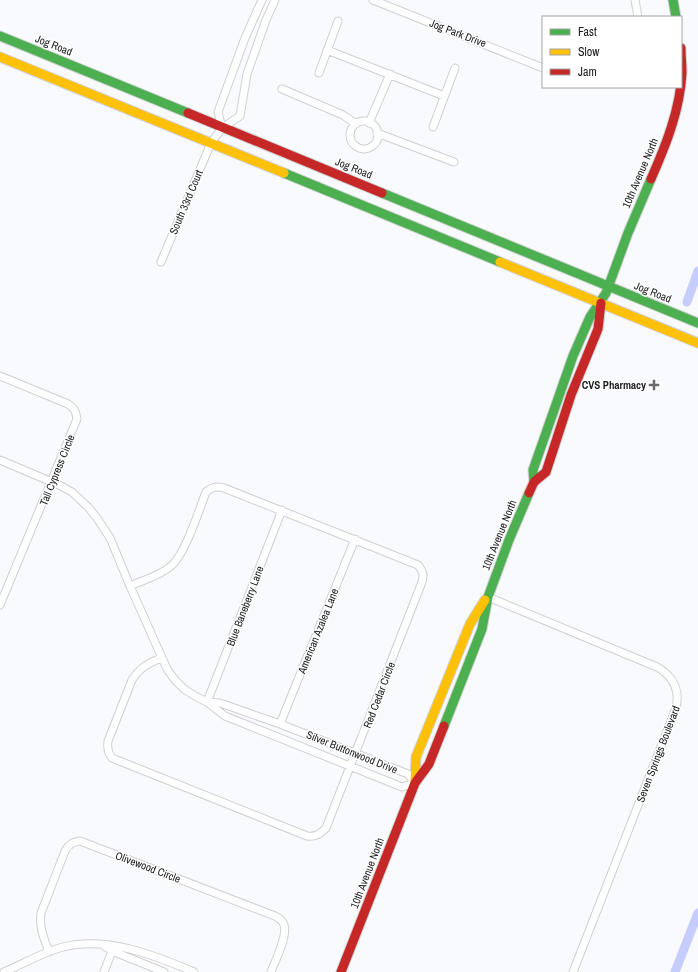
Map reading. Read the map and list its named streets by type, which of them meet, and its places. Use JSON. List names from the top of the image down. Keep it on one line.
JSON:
{"streets":{"main road":["Jog Road","10th Avenue North"],"street":["Jog Park Drive","South 33rd Court","Tall Cypress Circle","Blue Baneberry Lane","American Azalea Lane","Red Cedar Circle","Silver Buttonwood Drive","Seven Springs Boulevard","Olivewood Circle"]},"crossings":[["Jog Road","10th Avenue North"],["10th Avenue North","Silver Buttonwood Drive"],["10th Avenue North","Seven Springs Boulevard"],["Tall Cypress Circle","Silver Buttonwood Drive"],["Blue Baneberry Lane","Red Cedar Circle"],["Blue Baneberry Lane","Silver Buttonwood Drive"],["American Azalea Lane","Red Cedar Circle"],["American Azalea Lane","Silver Buttonwood Drive"],["Red Cedar Circle","Silver Buttonwood Drive"]],"places":{"health":["CVS Pharmacy"]},"legend":["Fast","Slow","Jam"]}
